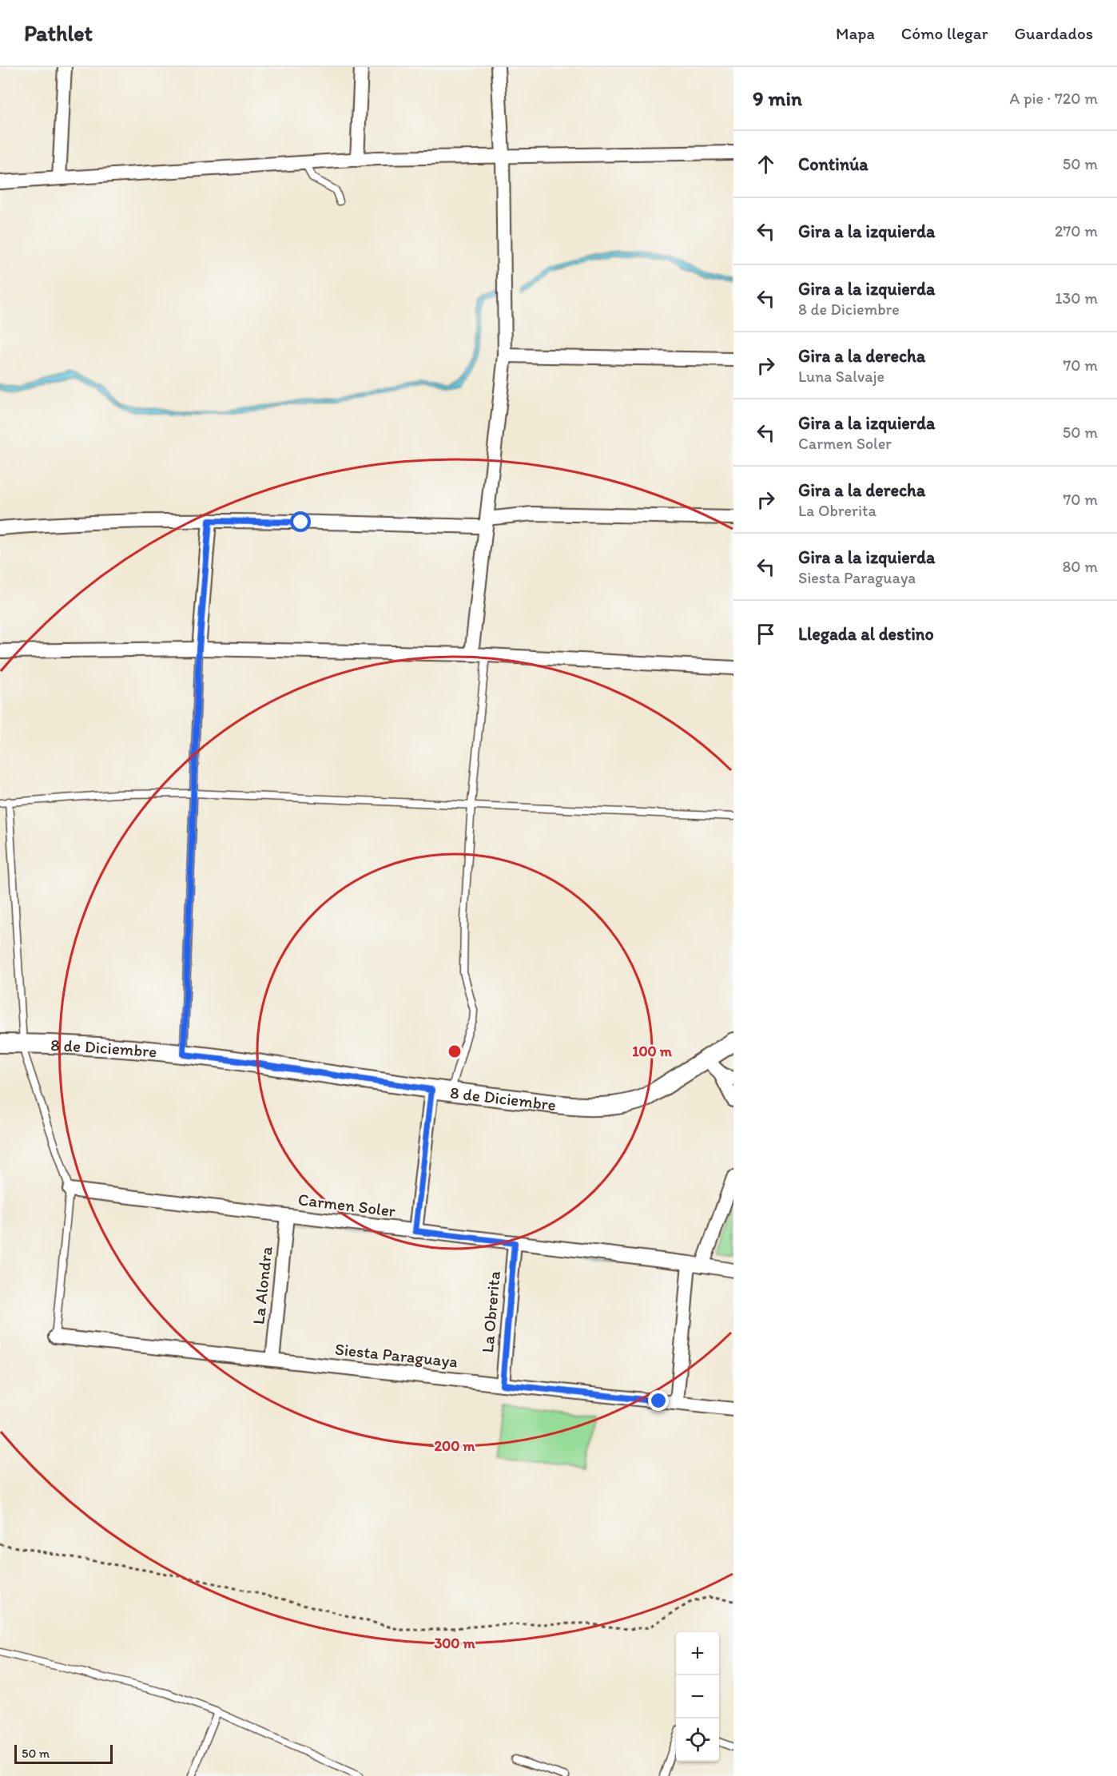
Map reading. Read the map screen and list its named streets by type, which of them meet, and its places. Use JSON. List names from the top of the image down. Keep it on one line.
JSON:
{"streets":{"street":["8 de Diciembre","Carmen Soler","La Alondra","La Obrerita","Siesta Paraguaya"]},"crossings":[["Carmen Soler","La Alondra"],["Carmen Soler","La Obrerita"],["La Alondra","Siesta Paraguaya"],["La Obrerita","Siesta Paraguaya"]],"scale_bar":"50 m","page":{"header":"Pathlet","nav":["Mapa","Cómo llegar","Guardados"],"heading":["9 min","A pie · 720 m"],"list":[["Continúa","50 m"],["Gira a la izquierda","270 m"],["Gira a la izquierda","8 de Diciembre","130 m"],["Gira a la derecha","Luna Salvaje","70 m"],["Gira a la izquierda","Carmen Soler","50 m"],["Gira a la derecha","La Obrerita","70 m"],["Gira a la izquierda","Siesta Paraguaya","80 m"],"Llegada al destino"],"map_buttons":["+","−"],"scale":"50 m"},"rings":["100 m","200 m","300 m"]}
